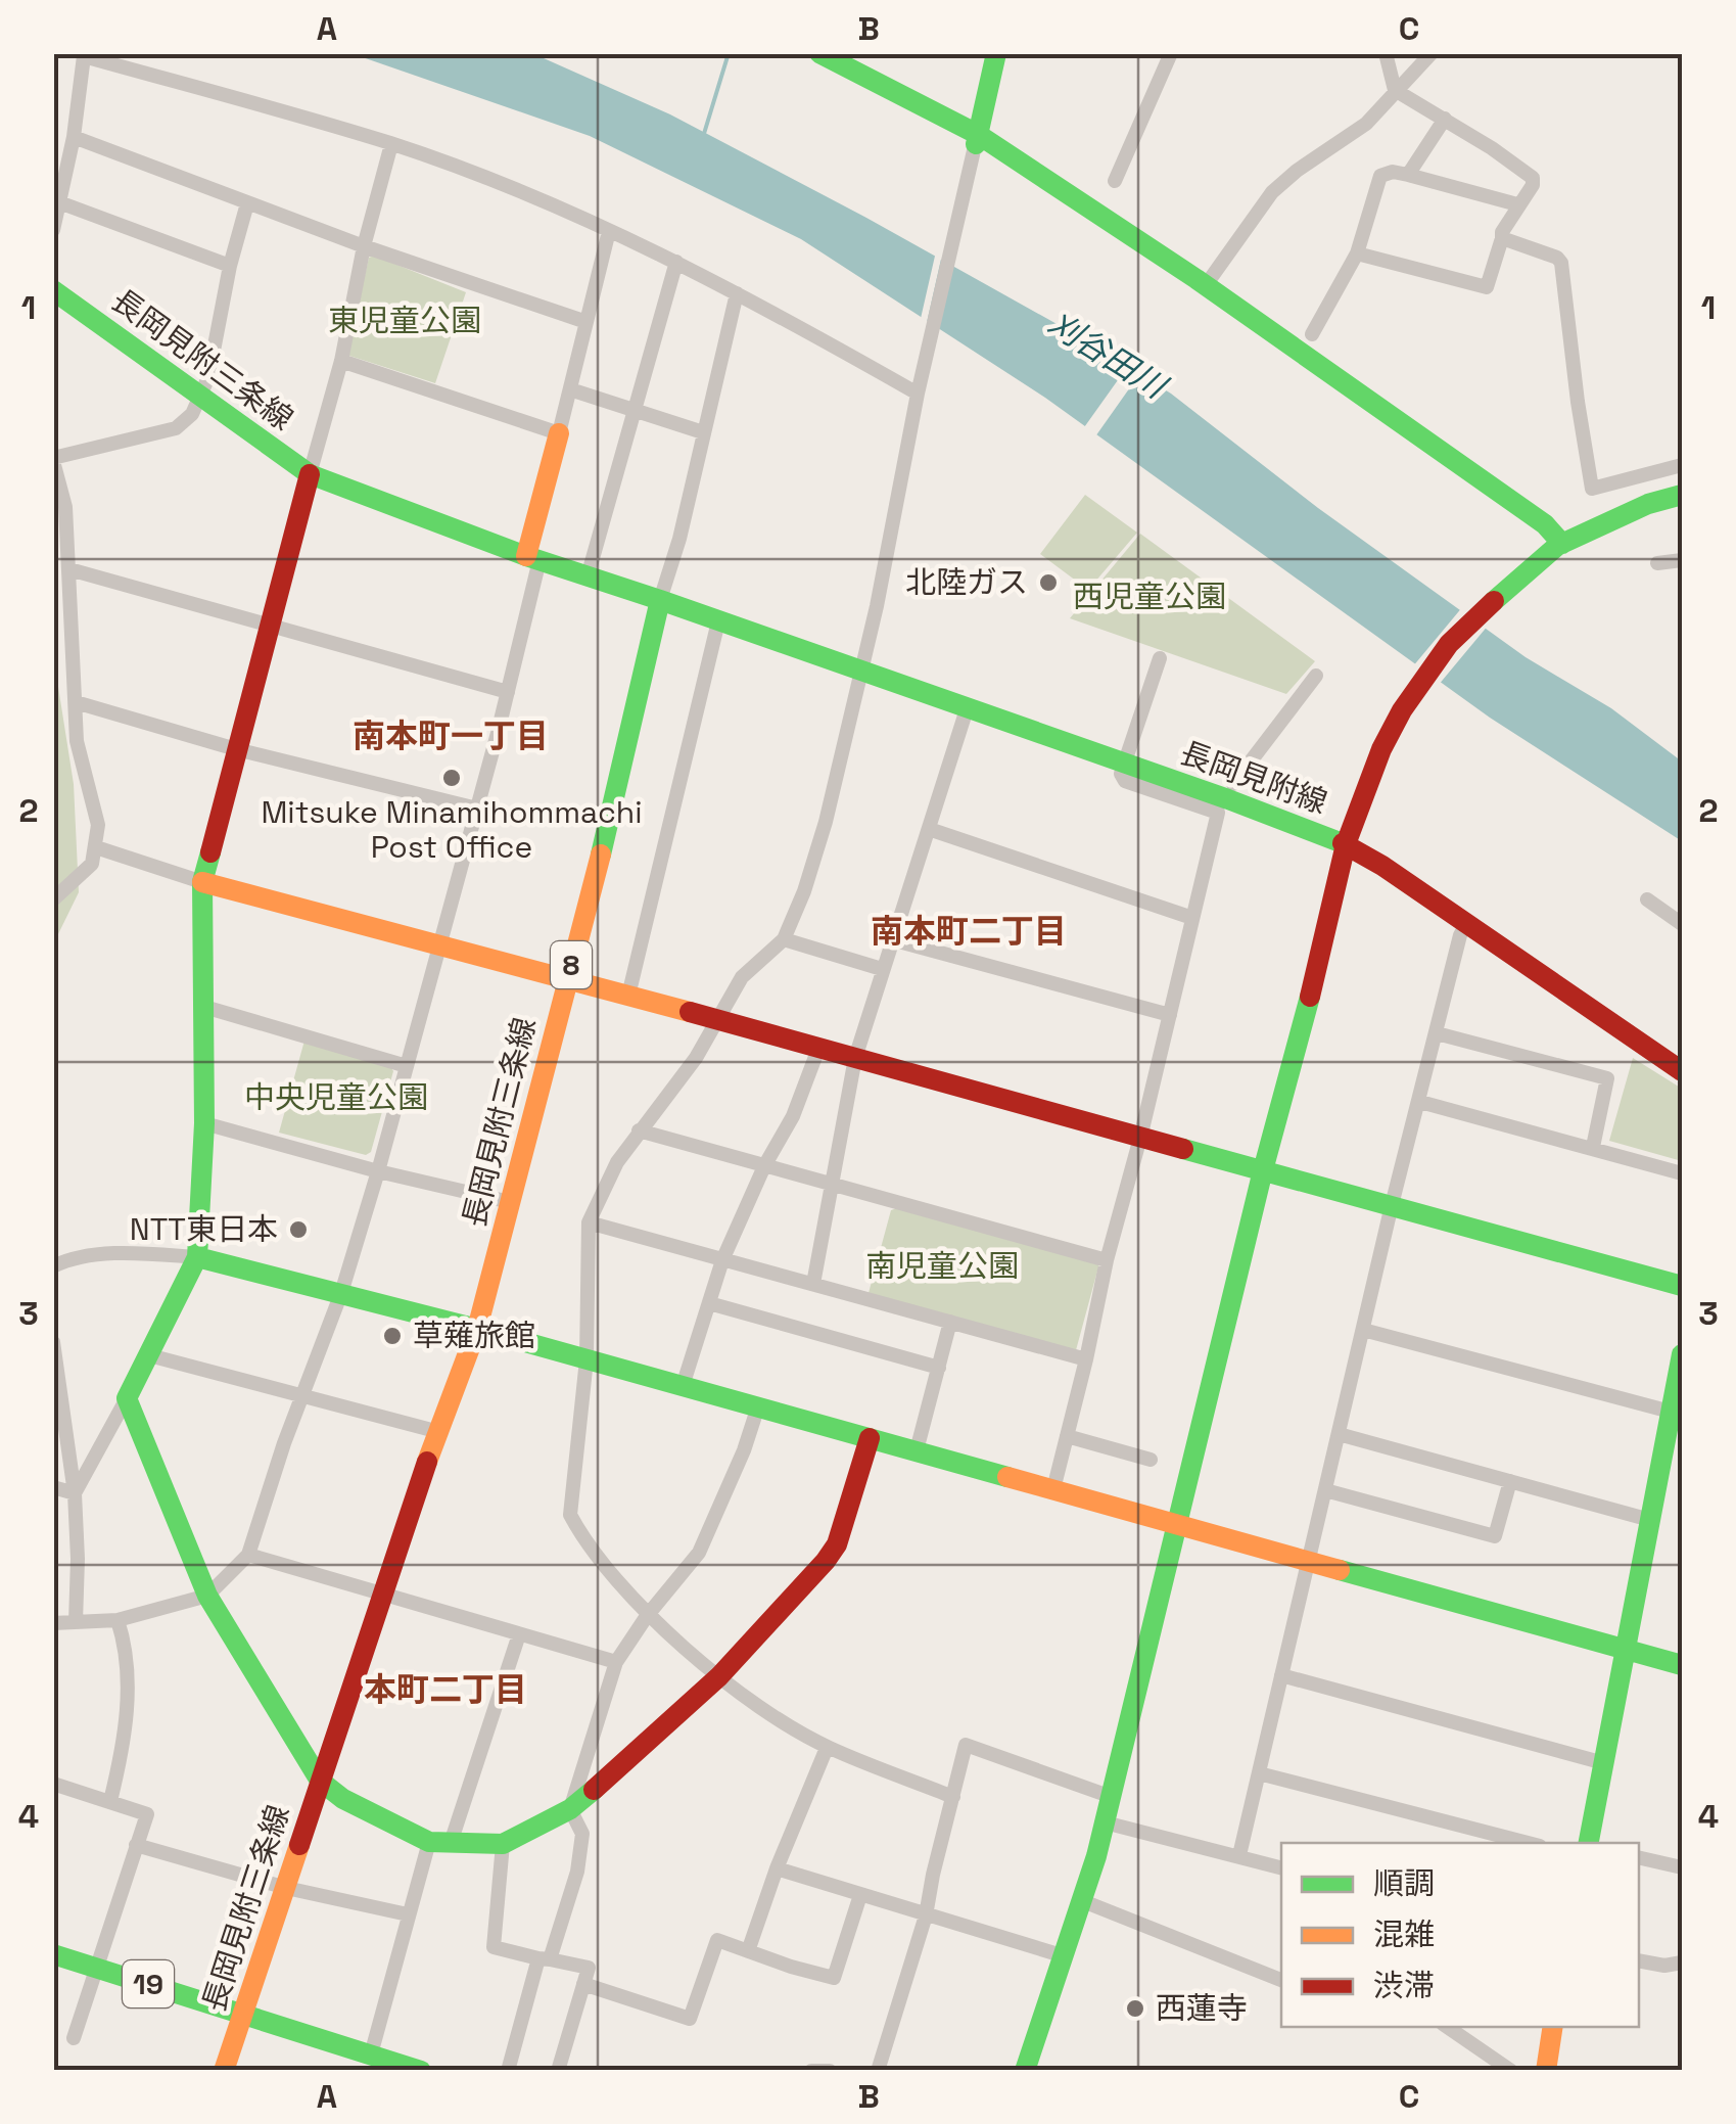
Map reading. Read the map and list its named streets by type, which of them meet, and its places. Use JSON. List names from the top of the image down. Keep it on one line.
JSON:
{"streets":{"street":["長岡見附三条線","長岡見附線","8","19"]},"crossings":[["長岡見附三条線","長岡見附線"],["長岡見附三条線","19"]],"districts":["南本町一丁目","南本町二丁目","本町二丁目"],"water":["刈谷田川"],"parks":["東児童公園","西児童公園","中央児童公園","南児童公園"],"places":["北陸ガス","Mitsuke Minamihommachi Post Office","NTT東日本","草薙旅館","西蓮寺"],"legend":["順調","混雑","渋滞"],"grid":{"columns":["A","B","C"],"rows":["1","2","3","4"]}}
